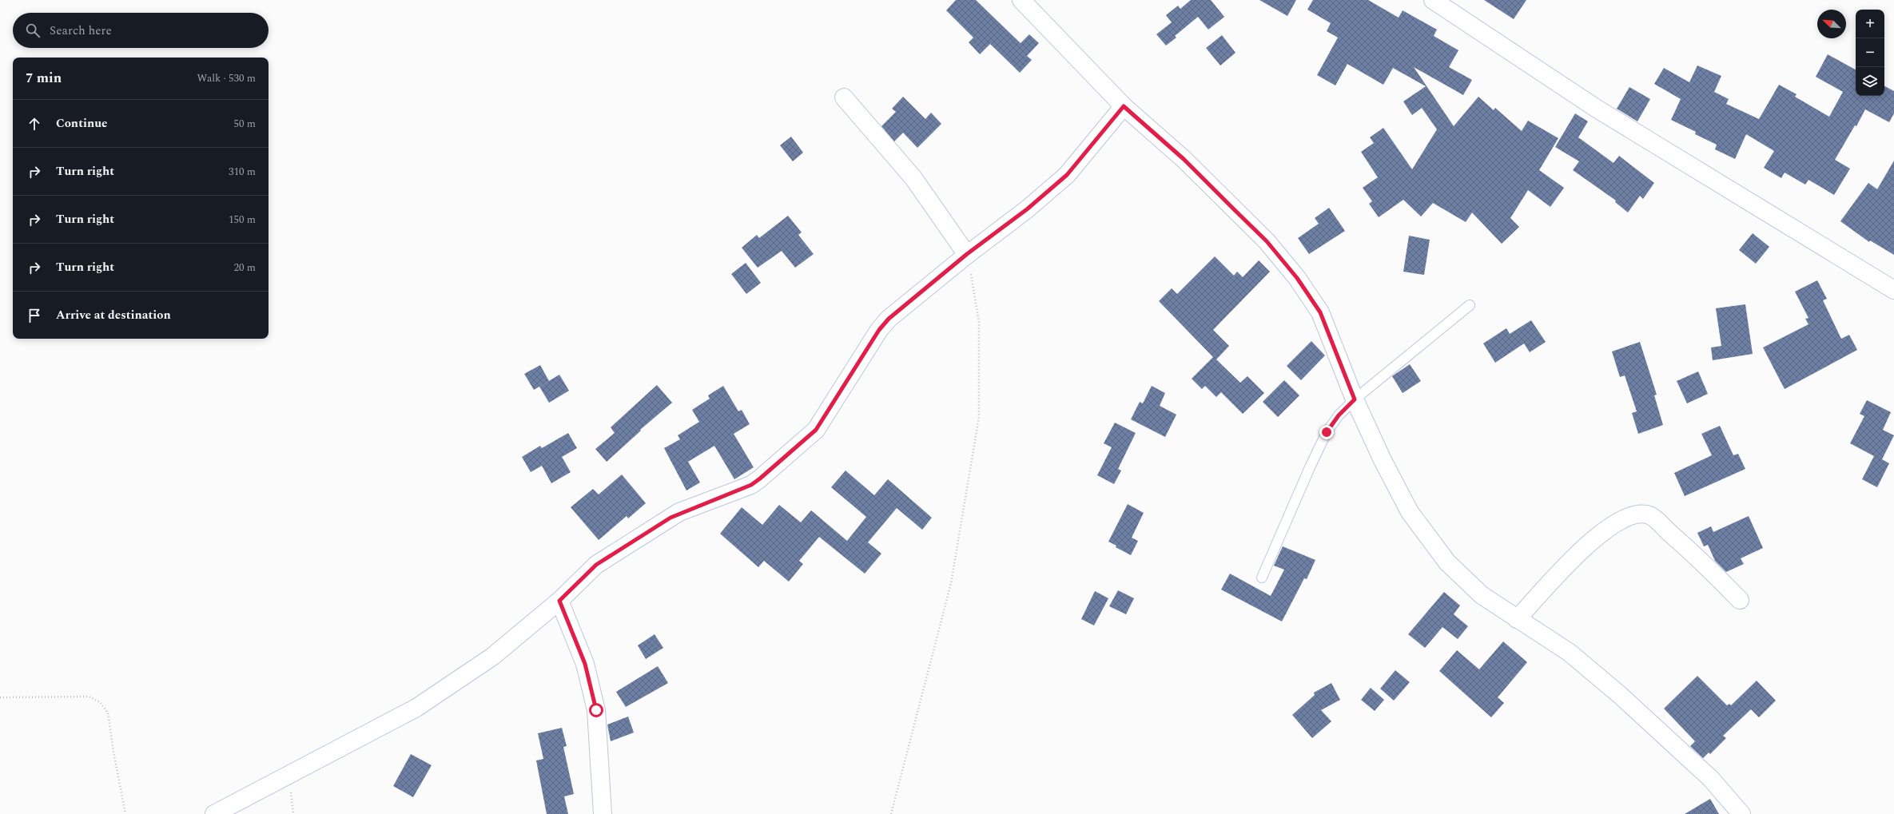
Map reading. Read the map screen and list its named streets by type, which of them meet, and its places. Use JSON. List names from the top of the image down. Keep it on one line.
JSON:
{"north":"top left","page":{"map_buttons":["+","−"],"search":"Search here","heading":["7 min","Walk · 530 m"],"list":[["Continue","50 m"],["Turn right","310 m"],["Turn right","150 m"],["Turn right","20 m"],"Arrive at destination"]}}
